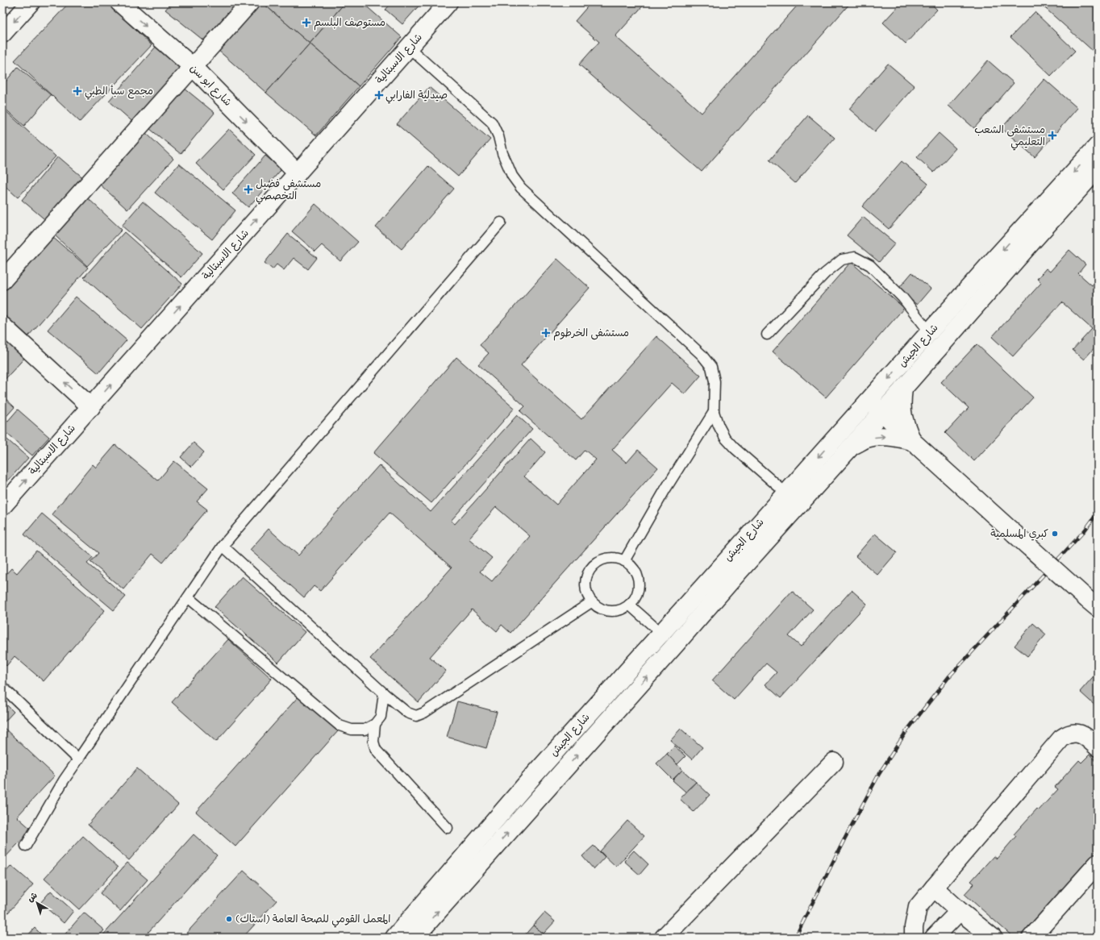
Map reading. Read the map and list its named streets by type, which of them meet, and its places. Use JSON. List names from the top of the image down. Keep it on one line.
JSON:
{"streets":{"main road":["شارع الاسبتالية","شارع ابو سن","شارع الجيش"]},"crossings":[["شارع الاسبتالية","شارع ابو سن"]],"one_way":["شارع ابو سن"],"places":{"health":["مستوصف البلسم","مجمع سبأ الطبي","صيدلية الفارابي","مستشفى الشعب التعليمي","مستشفى فضيل التخصصي","مستشفى الخرطوم"],"other":["كبري المسلمية","المعمل القومي للصحة العامة (استاك)"]},"north":"top left"}
